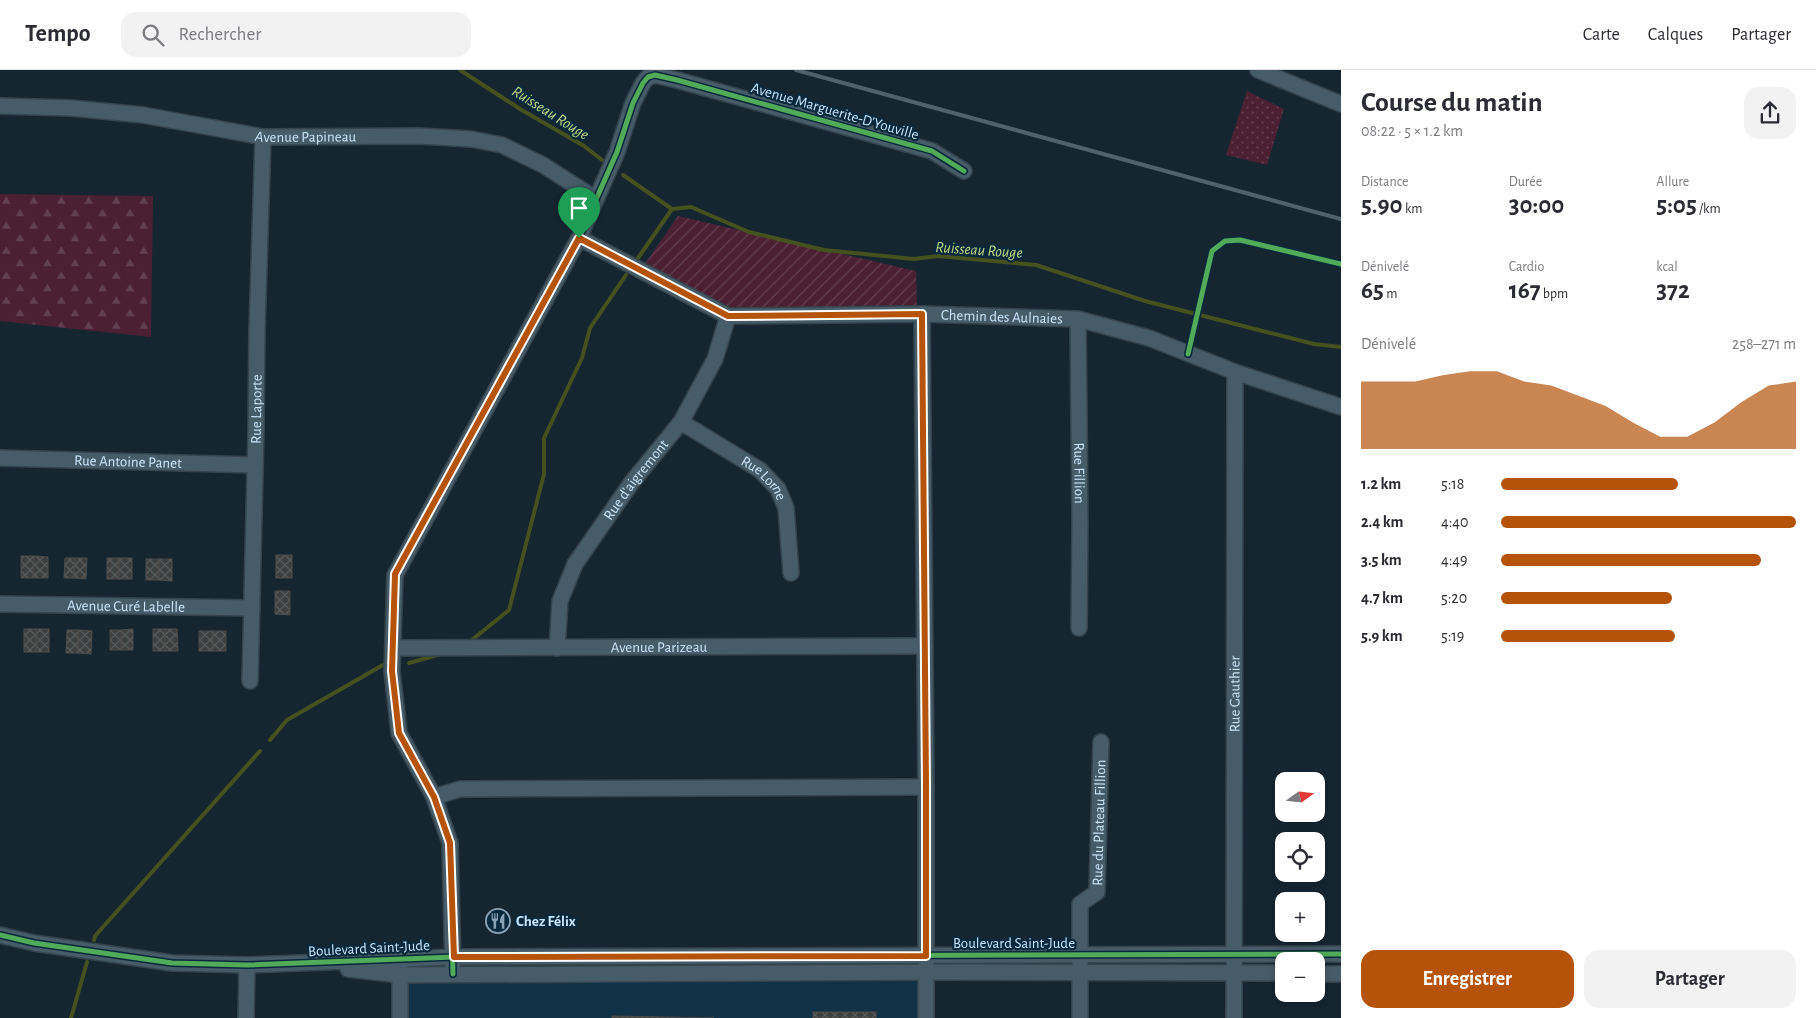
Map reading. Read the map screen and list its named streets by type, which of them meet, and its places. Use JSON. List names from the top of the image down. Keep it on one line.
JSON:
{"streets":{"street":["Avenue Marguerite-D'Youville","Avenue Papineau","Chemin des Aulnaies","Rue Laporte","Rue Antoine Panet","Rue Fillion","Rue d'aigremont","Rue Lorne","Avenue Curé Labelle","Avenue Parizeau","Rue Gauthier","Rue du Plateau Fillion","Boulevard Saint-Jude"]},"crossings":[["Avenue Marguerite-D'Youville","Avenue Papineau"],["Avenue Marguerite-D'Youville","Chemin des Aulnaies"],["Avenue Marguerite-D'Youville","Avenue Parizeau"],["Avenue Marguerite-D'Youville","Boulevard Saint-Jude"],["Avenue Papineau","Rue Laporte"],["Chemin des Aulnaies","Rue Fillion"],["Chemin des Aulnaies","Rue d'aigremont"],["Chemin des Aulnaies","Rue Gauthier"],["Rue Laporte","Rue Antoine Panet"],["Rue Laporte","Avenue Curé Labelle"],["Rue d'aigremont","Rue Lorne"],["Rue d'aigremont","Avenue Parizeau"],["Rue Gauthier","Boulevard Saint-Jude"],["Rue du Plateau Fillion","Boulevard Saint-Jude"]],"water":["Ruisseau Rouge"],"places":{"restaurant":["Chez Félix"]},"north":"right","page":{"header":"Tempo","search":"Rechercher","nav":["Carte","Calques","Partager"],"heading":["Course du matin","08:22 · 5 × 1.2 km"],"stats":[["Distance","5.90 km"],["Durée","30:00"],["Allure","5:05 /km"],["Dénivelé","65 m"],["Cardio","167 bpm"],["kcal","372"]],"chart":["Dénivelé","258–271 m"],"list":[{"name":"1.2 km","note":"5:18"},{"name":"2.4 km","note":"4:40"},{"name":"3.5 km","note":"4:49"},{"name":"4.7 km","note":"5:20"},{"name":"5.9 km","note":"5:19"}],"map_buttons":["+","−"],"buttons":["Enregistrer","Partager"]}}
